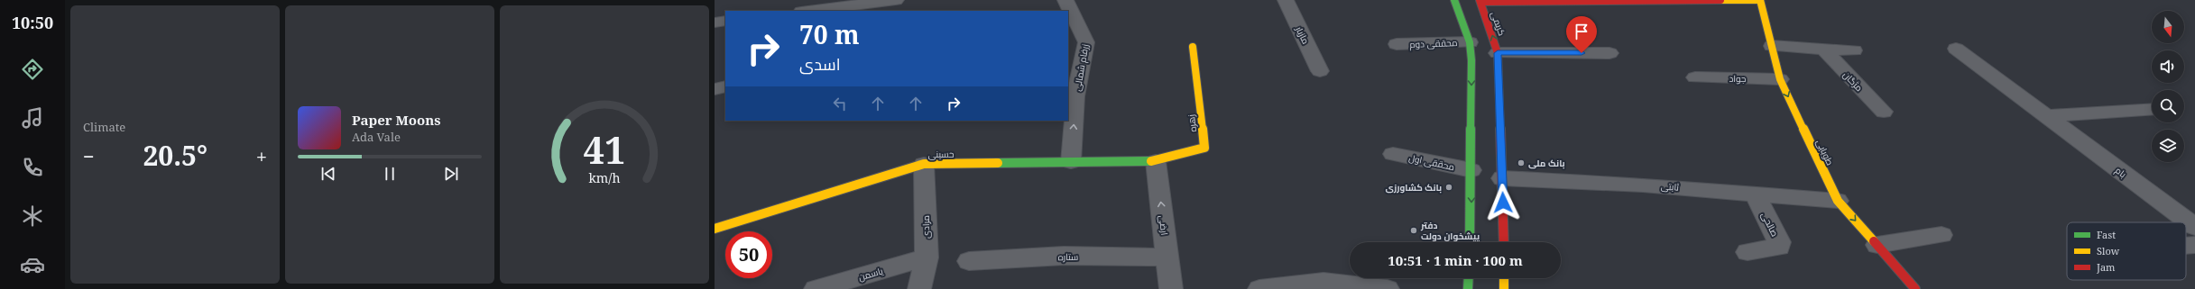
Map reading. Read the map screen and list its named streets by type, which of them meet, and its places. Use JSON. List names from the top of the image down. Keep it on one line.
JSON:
{"streets":{"street":["کریمی","مازیار","محققی دوم","زرفام شمالی","جواد","مژگان","زهره","طوبایی","حسینی","محققی اول","بام","ثابتی","صالحی","ارضی","مرادی","ستاره","یاسمن"]},"crossings":[["کریمی","ثابتی"],["زرفام شمالی","حسینی"],["جواد","طوبایی"],["زهره","حسینی"],["زهره","ارضی"],["طوبایی","ثابتی"],["حسینی","ارضی"],["حسینی","مرادی"],["ثابتی","صالحی"],["ارضی","ستاره"],["مرادی","یاسمن"]],"one_way":["زرفام شمالی","طوبایی","ارضی"],"places":["بانک ملی","بانک کشاورزی","دفتر پیشخوان دولت"],"legend":["Fast","Slow","Jam"],"north":"bottom","page":{"tabs":"10:50","tile":"Climate","turn":["70 m","اسدی"],"song":["Paper Moons","Ada Vale"],"heat":["−","20.5°","+"],"limit":"50","trip":"10:51 · 1 min · 100 m","gauge":["41","km/h"]}}
